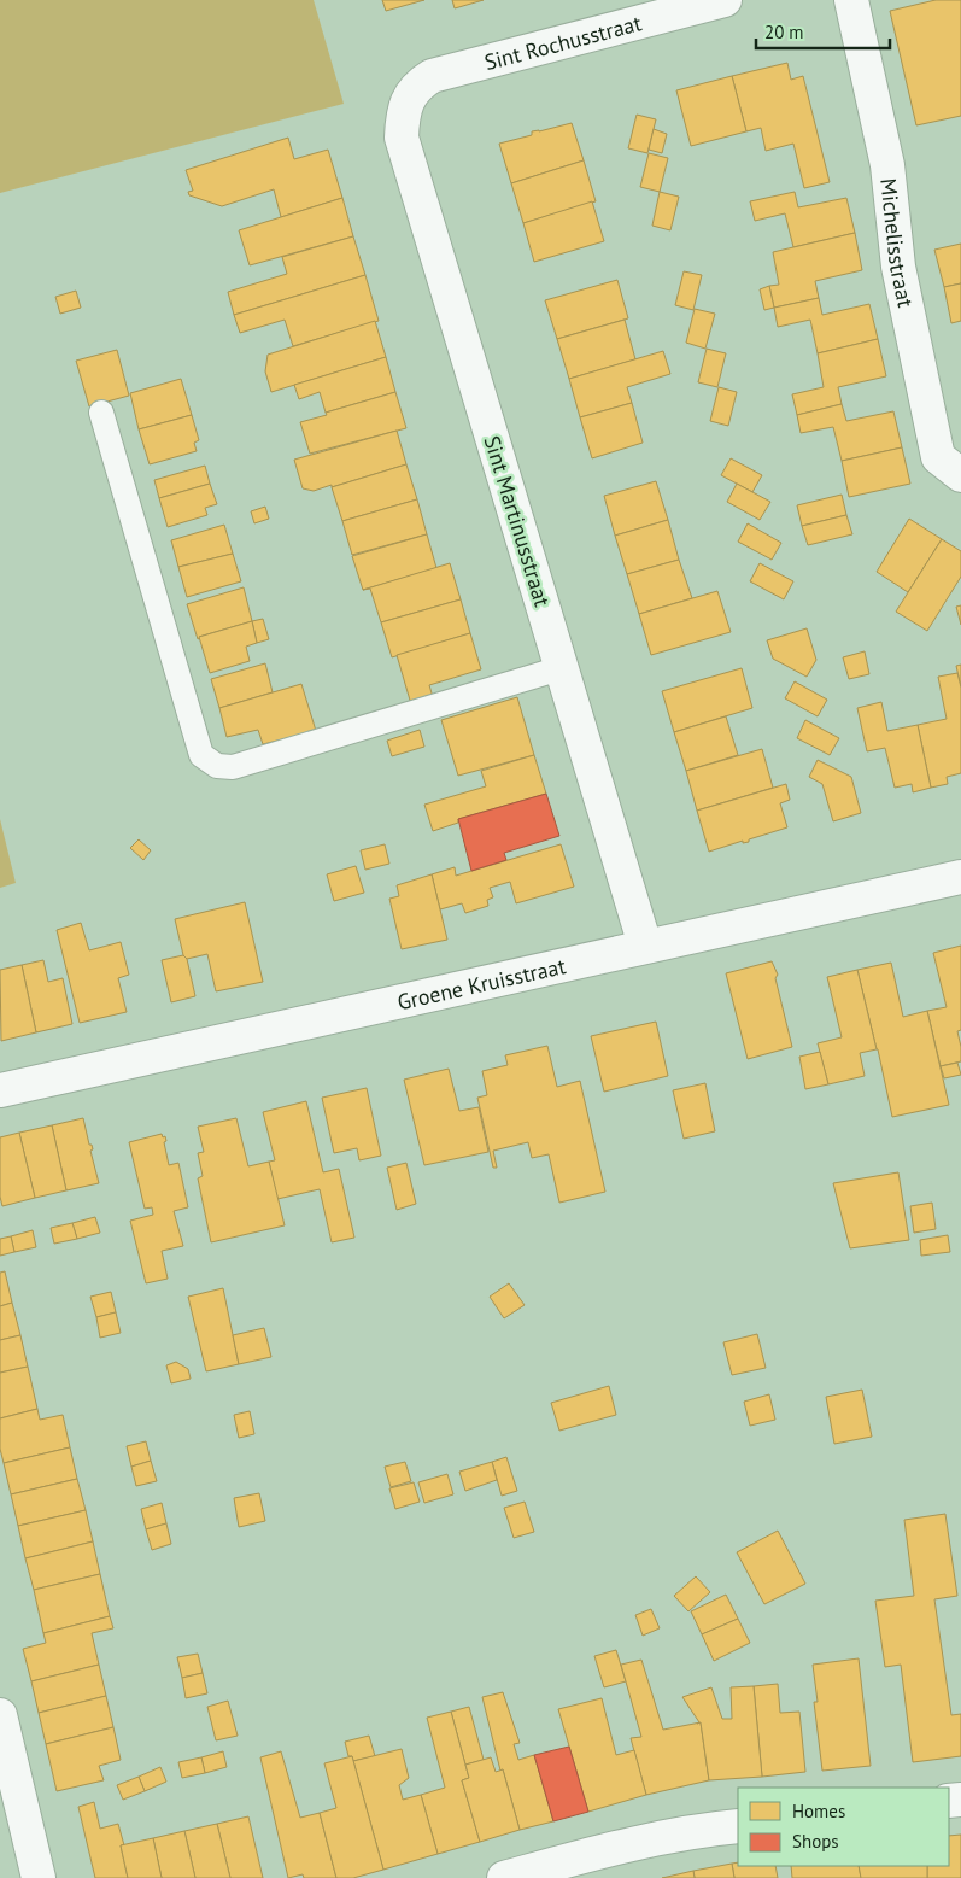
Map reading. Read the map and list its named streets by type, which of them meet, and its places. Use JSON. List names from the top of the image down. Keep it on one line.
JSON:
{"streets":{"street":["Sint Rochusstraat","Michelisstraat","Sint Martinusstraat","Groene Kruisstraat"]},"crossings":[["Sint Rochusstraat","Sint Martinusstraat"],["Sint Martinusstraat","Groene Kruisstraat"]],"legend":["Homes","Shops"],"scale_bar":"20 m"}
